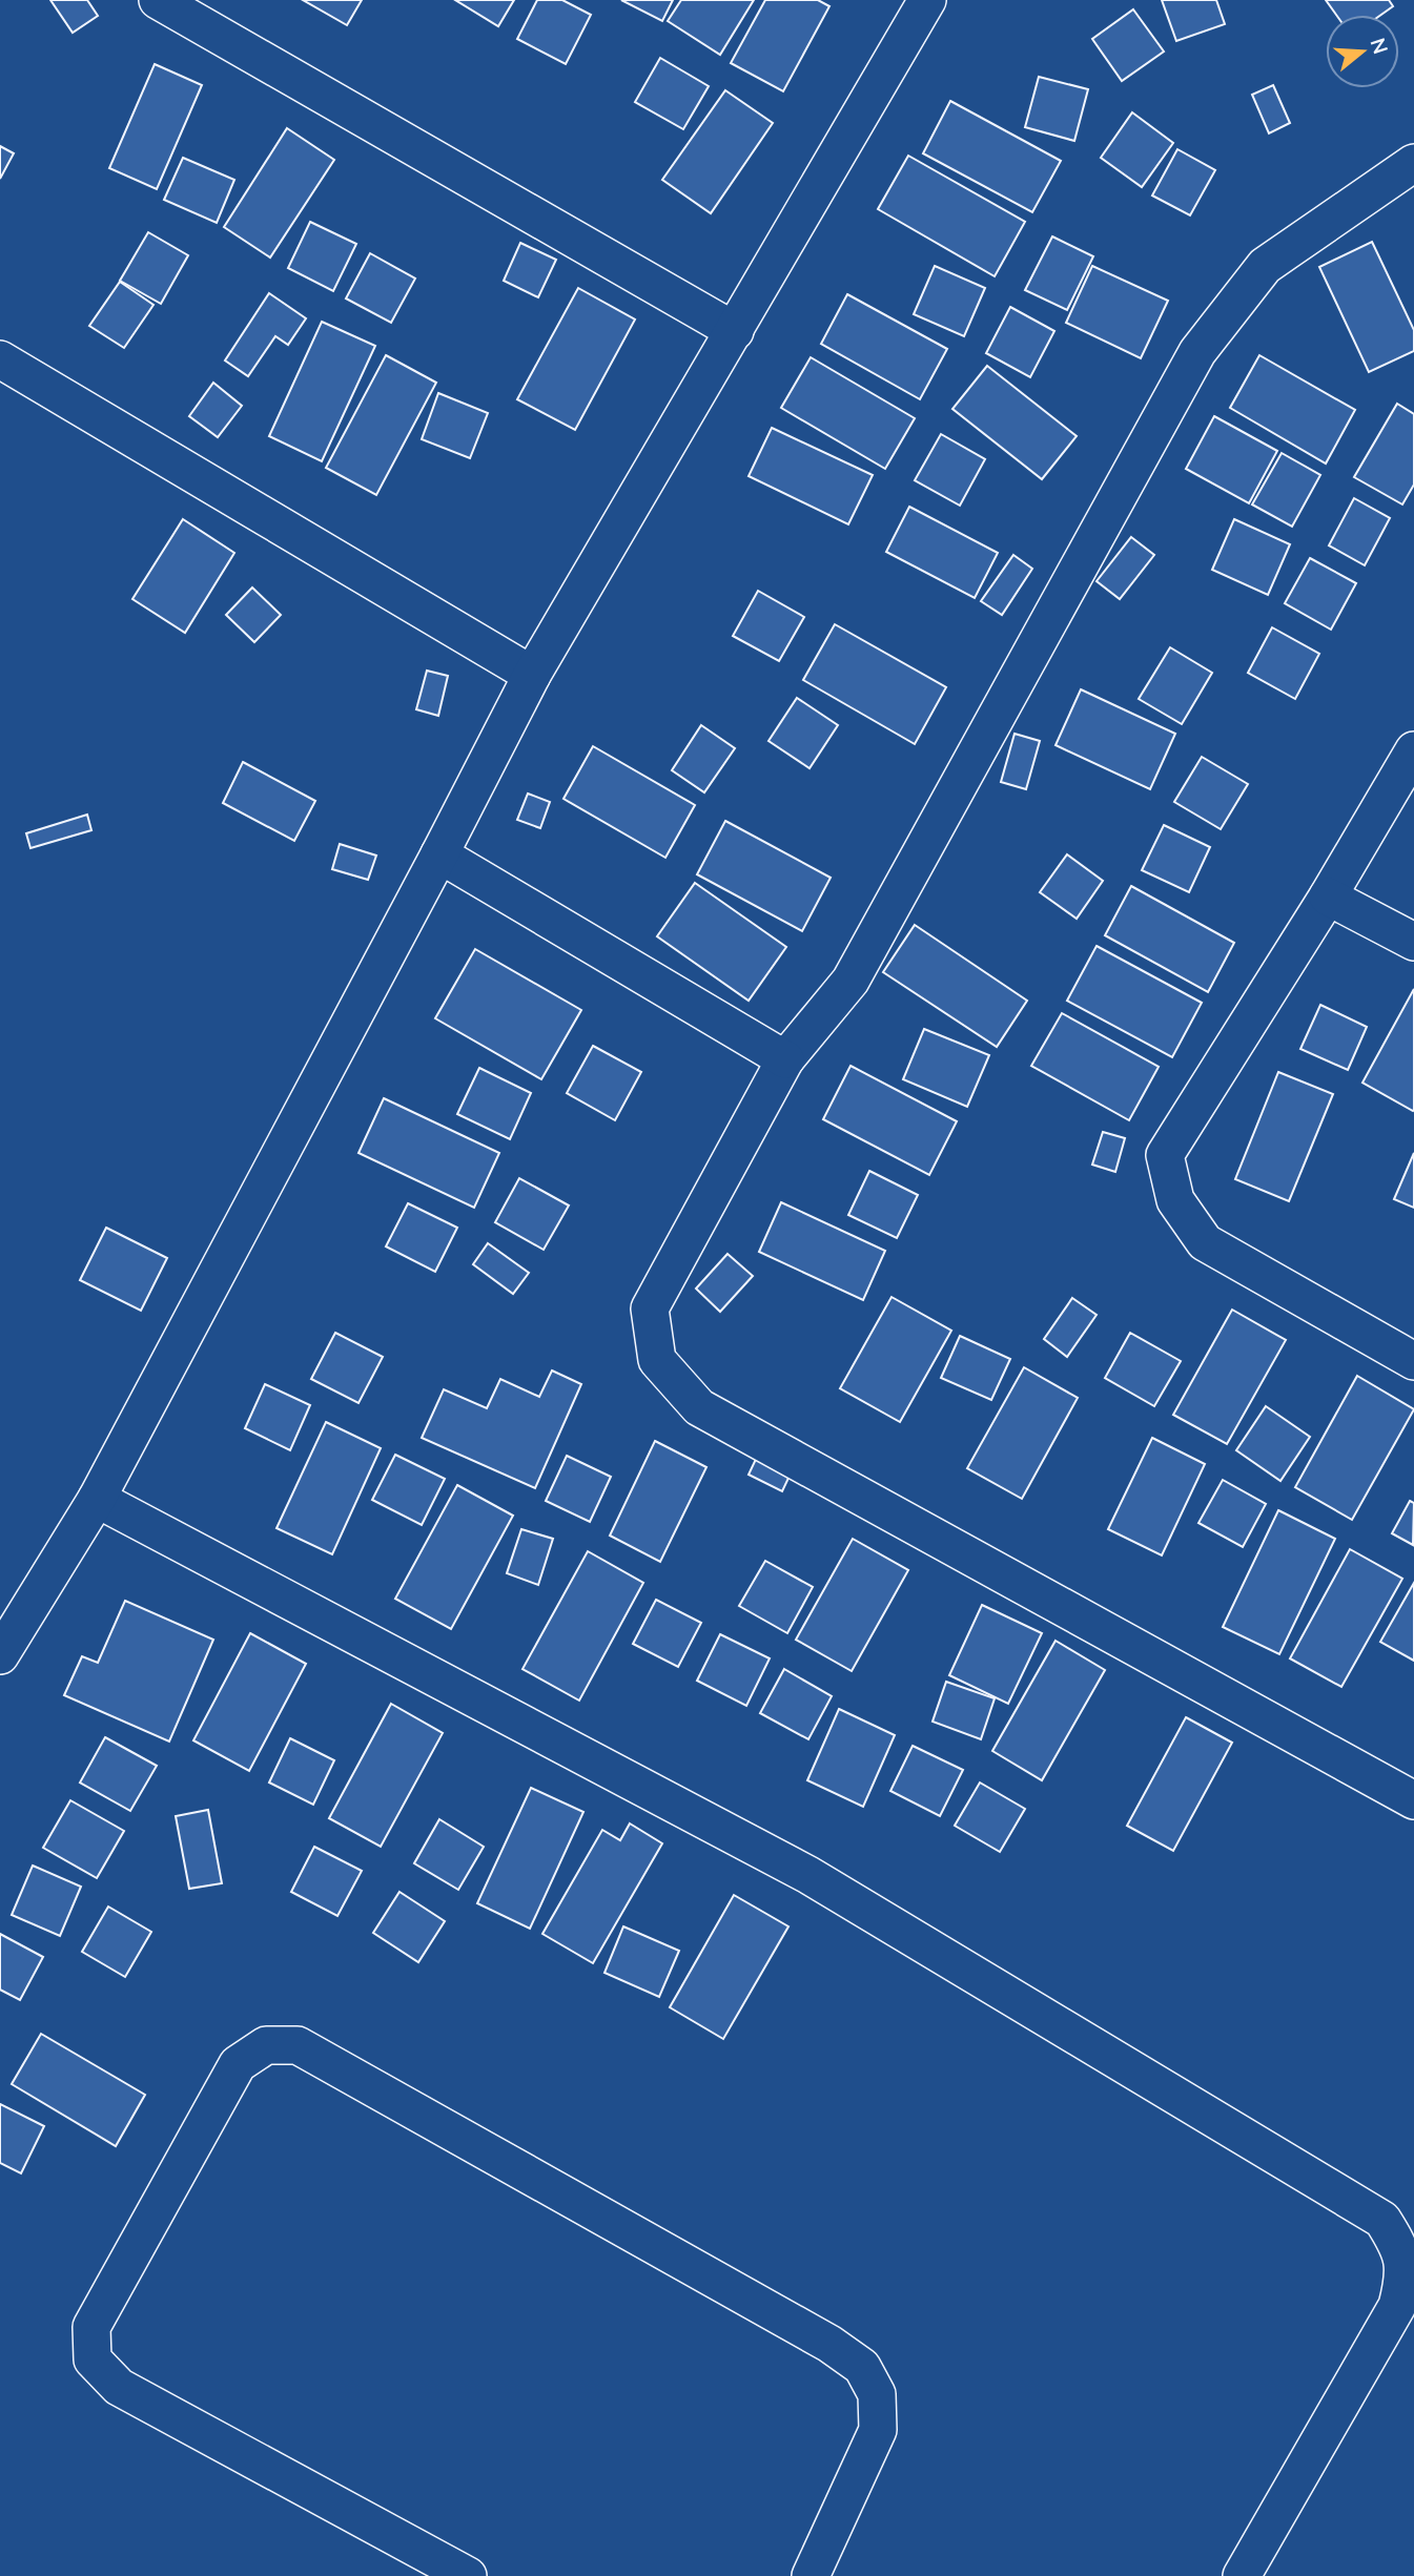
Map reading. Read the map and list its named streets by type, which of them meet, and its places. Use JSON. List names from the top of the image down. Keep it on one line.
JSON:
{"north":"right"}
